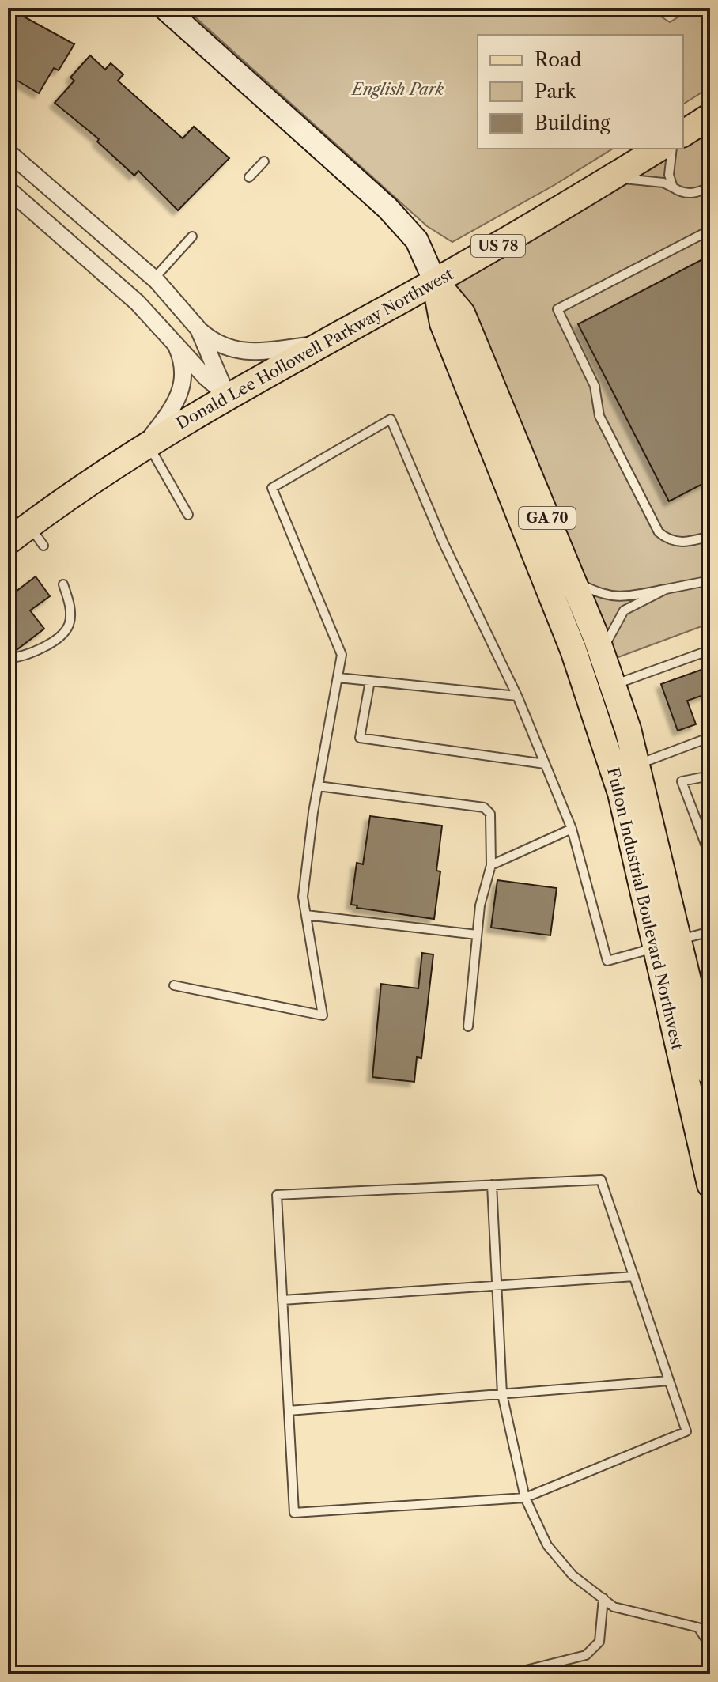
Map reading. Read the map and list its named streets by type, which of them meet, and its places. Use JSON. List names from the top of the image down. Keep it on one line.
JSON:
{"streets":{"main road":["US 78","Donald Lee Hollowell Parkway Northwest","GA 70","Fulton Industrial Boulevard Northwest"]},"crossings":[["Donald Lee Hollowell Parkway Northwest","Fulton Industrial Boulevard Northwest"]],"parks":["English Park"],"legend":["Road","Park","Building"]}
